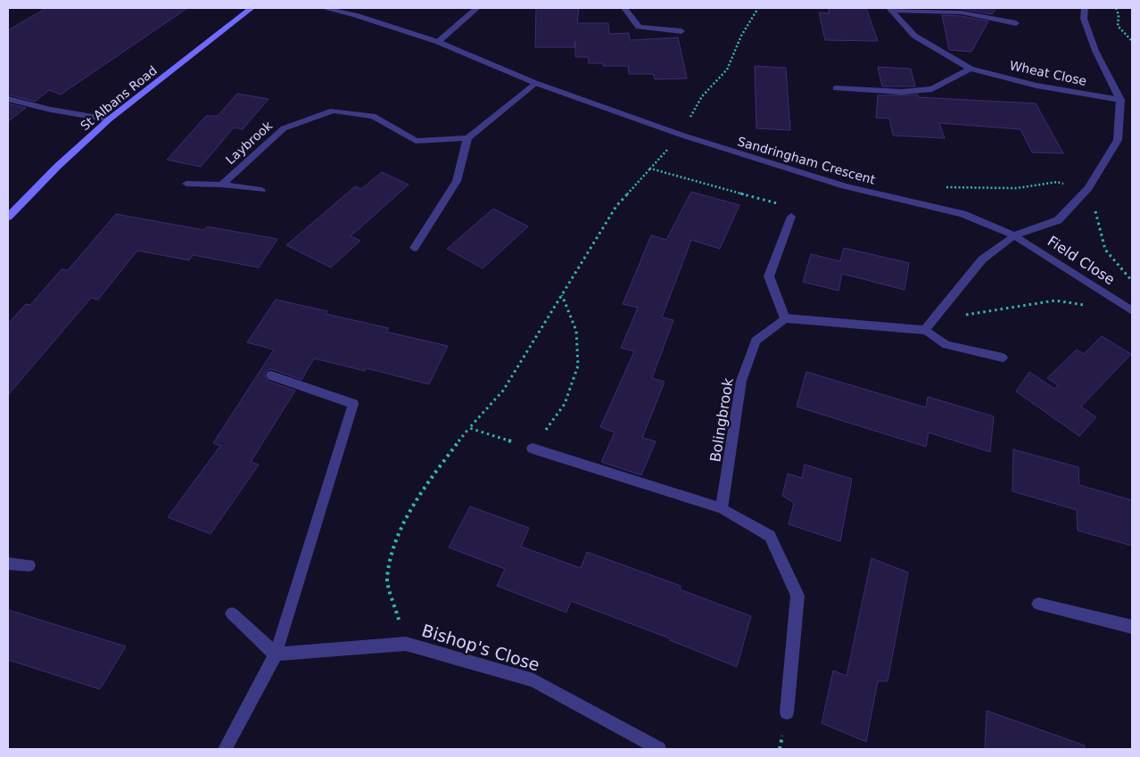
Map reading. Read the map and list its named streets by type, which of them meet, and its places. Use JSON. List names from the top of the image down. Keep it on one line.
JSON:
{"streets":{"main road":["St Albans Road"],"street":["Wheat Close","Laybrook","Sandringham Crescent","Field Close","Bolingbrook","Bishop's Close"]},"crossings":[["Sandringham Crescent","Field Close"]]}
